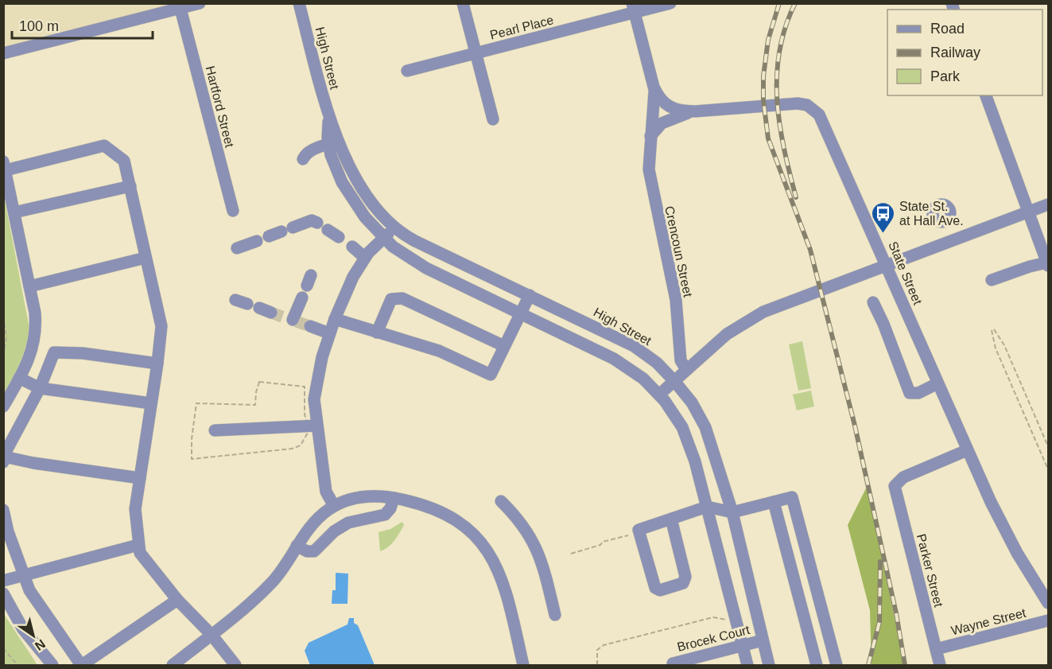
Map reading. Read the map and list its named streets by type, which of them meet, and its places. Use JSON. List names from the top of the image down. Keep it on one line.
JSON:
{"streets":{"street":["Pearl Place","High Street","Hartford Street","Crencoun Street","State Street","Parker Street","Wayne Street","Brocek Court"]},"crossings":[["Pearl Place","State Street"],["High Street","Brocek Court"],["Crencoun Street","State Street"],["State Street","Parker Street"],["Parker Street","Wayne Street"]],"places":{"bus stop":["State St. at Hall Ave."]},"legend":["Road","Railway","Park"],"scale_bar":"100 m","north":"bottom right"}
